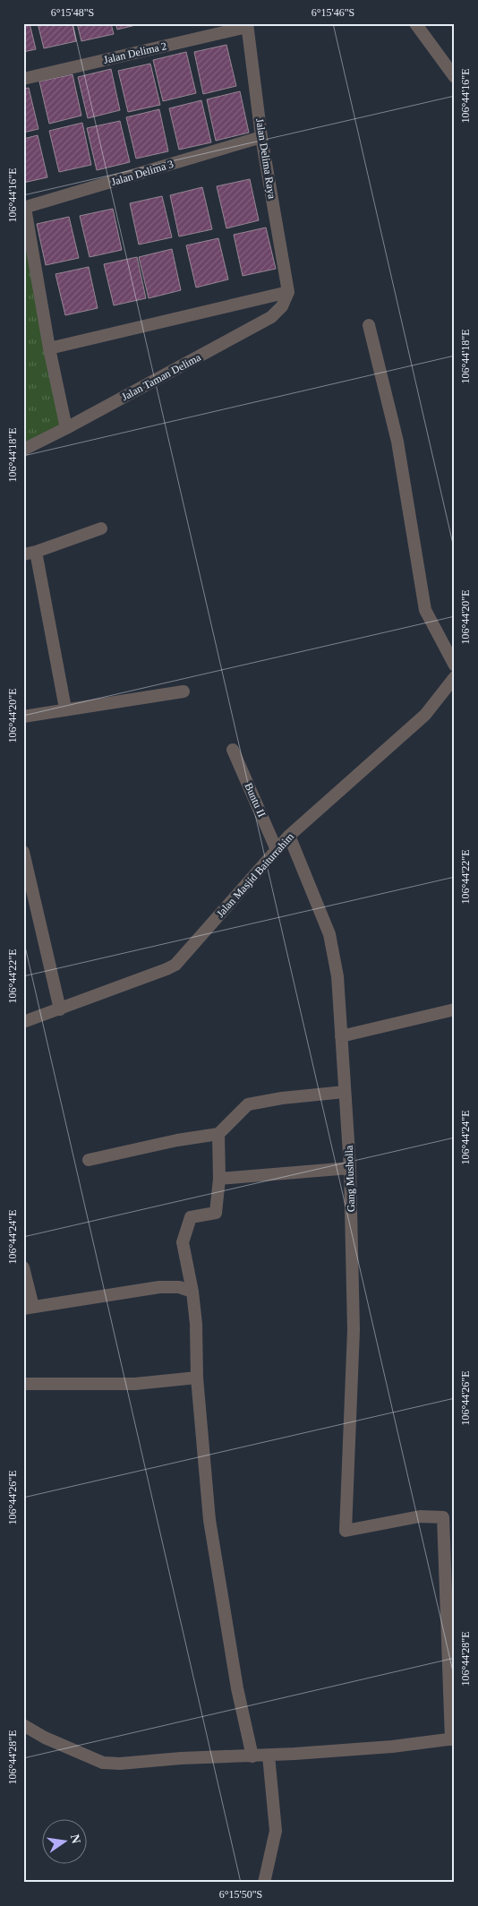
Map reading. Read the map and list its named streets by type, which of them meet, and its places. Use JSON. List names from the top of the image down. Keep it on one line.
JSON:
{"streets":{"street":["Jalan Delima 2","Jalan Delima Raya","Jalan Delima 3","Jalan Taman Delima","Buntu II","Jalan Masjid Baiturrahim","Gang Musholla"]},"crossings":[["Jalan Delima 2","Jalan Delima Raya"],["Jalan Delima Raya","Jalan Delima 3"],["Jalan Delima Raya","Jalan Taman Delima"],["Buntu II","Jalan Masjid Baiturrahim"],["Jalan Masjid Baiturrahim","Gang Musholla"]],"north":"right","coordinates":["6°15'48\"S","6°15'46\"S","106°44'16\"E","106°44'18\"E","106°44'20\"E","106°44'22\"E","106°44'24\"E","106°44'26\"E","106°44'28\"E","6°15'50\"S"]}
